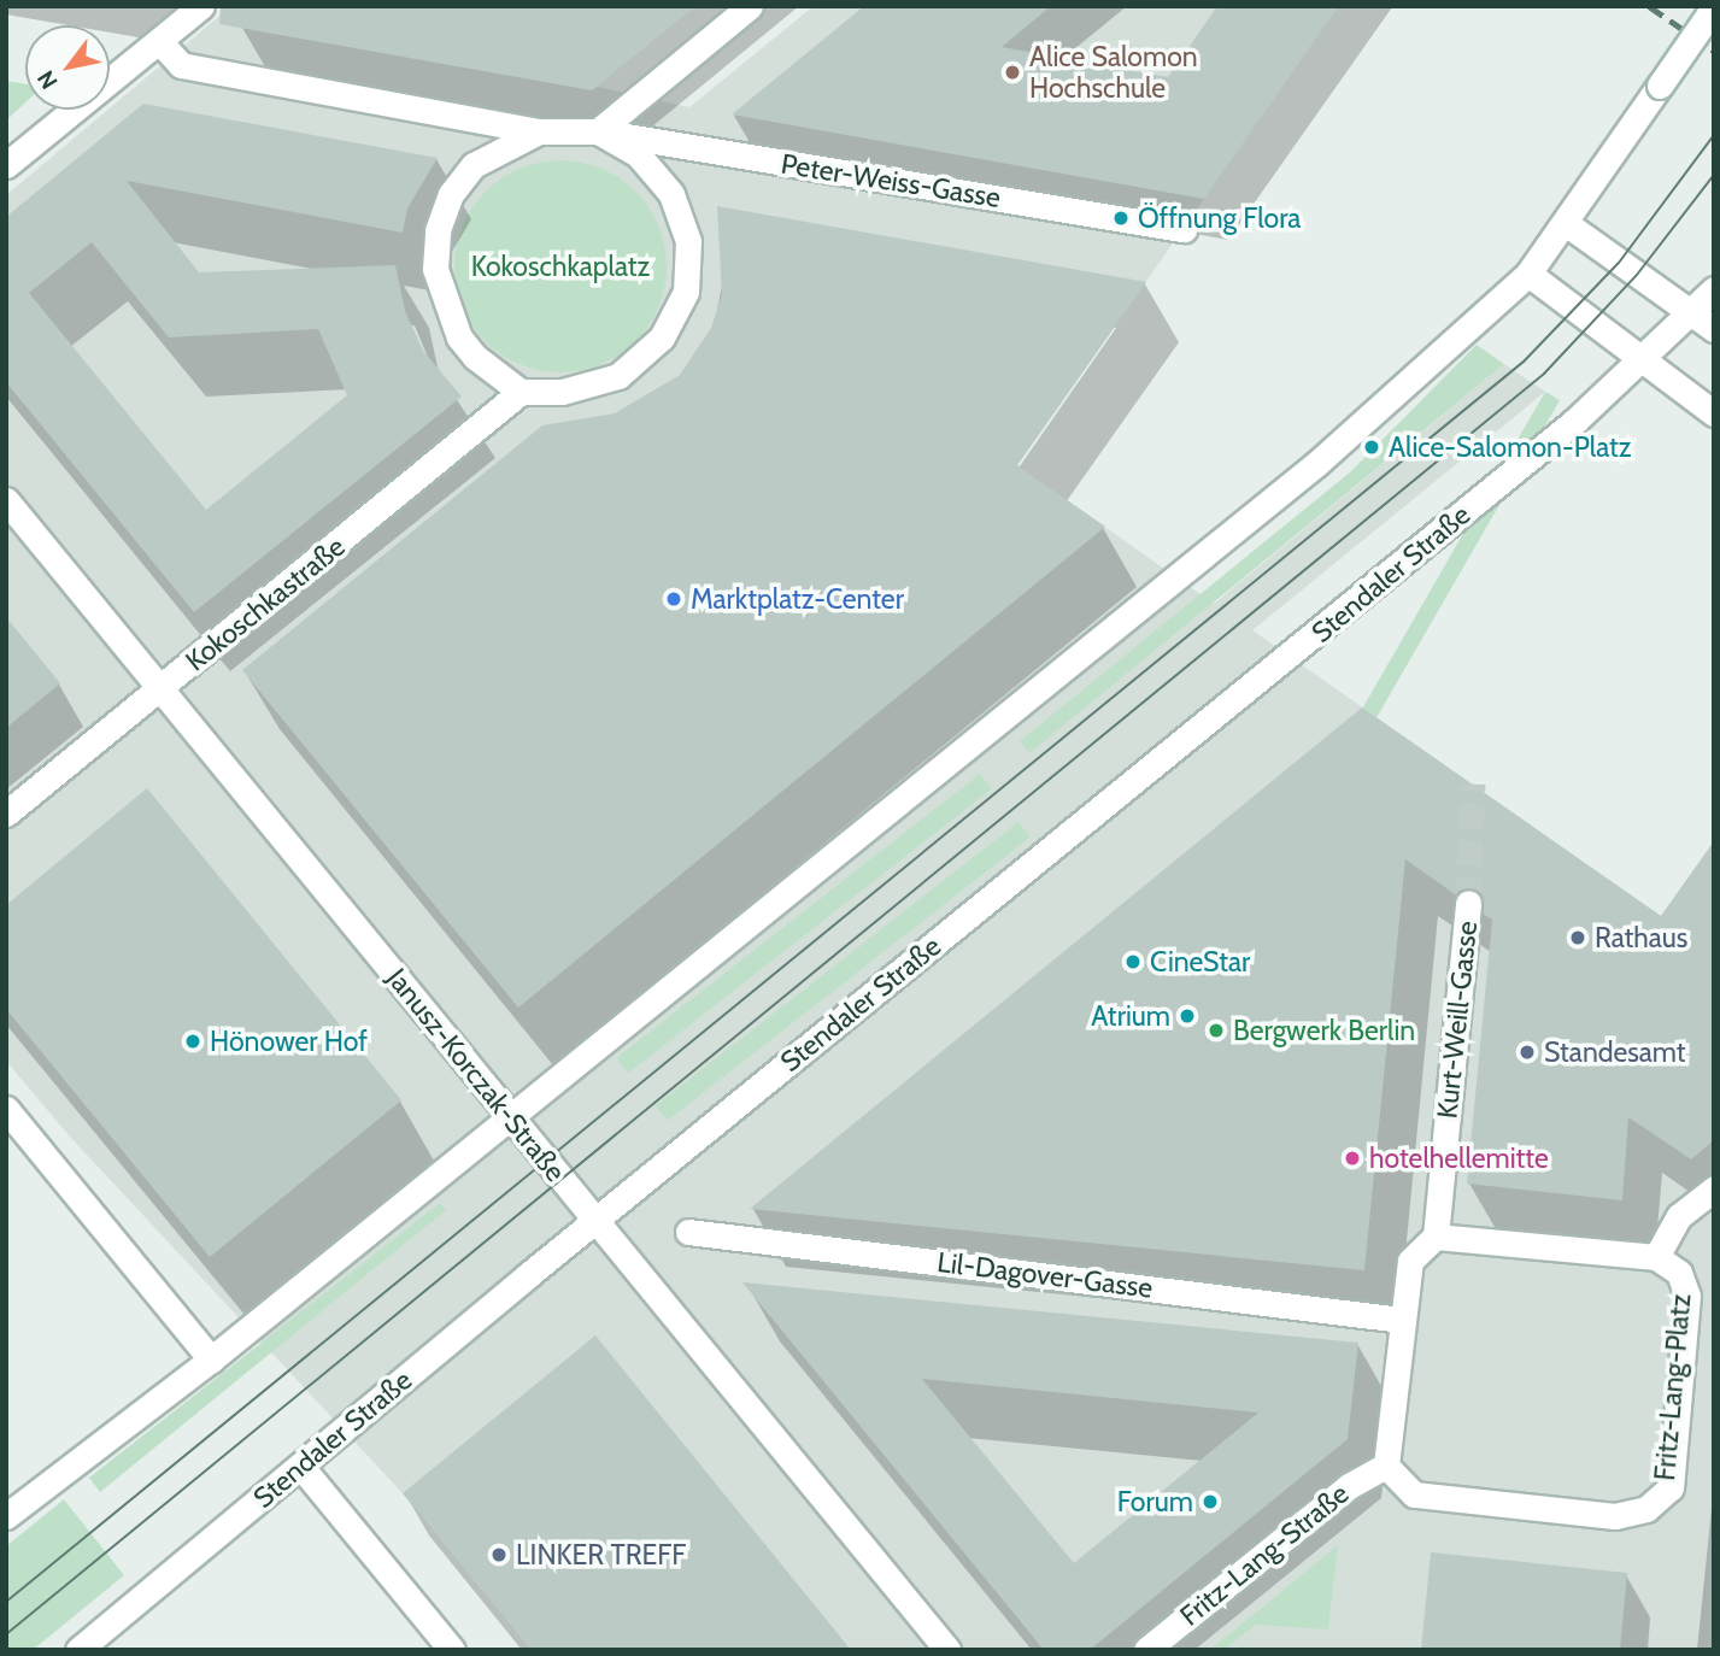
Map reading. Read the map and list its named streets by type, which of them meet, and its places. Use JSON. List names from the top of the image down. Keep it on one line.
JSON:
{"streets":{"street":["Peter-Weiss-Gasse","Stendaler Straße","Kokoschkastraße","Kurt-Weill-Gasse","Janusz-Korczak-Straße","Lil-Dagover-Gasse","Fritz-Lang-Platz","Fritz-Lang-Straße"]},"crossings":[["Peter-Weiss-Gasse","Kokoschkastraße"],["Stendaler Straße","Janusz-Korczak-Straße"],["Kokoschkastraße","Janusz-Korczak-Straße"],["Kurt-Weill-Gasse","Fritz-Lang-Platz"],["Fritz-Lang-Platz","Fritz-Lang-Straße"]],"parks":["Kokoschkaplatz"],"places":["Alice Salomon Hochschule","Öffnung Flora","Alice-Salomon-Platz","Marktplatz-Center","Rathaus","CineStar","Atrium","Bergwerk Berlin","Hönower Hof","Standesamt","hotelhellemitte","Forum","LINKER TREFF"],"north":"bottom left"}
